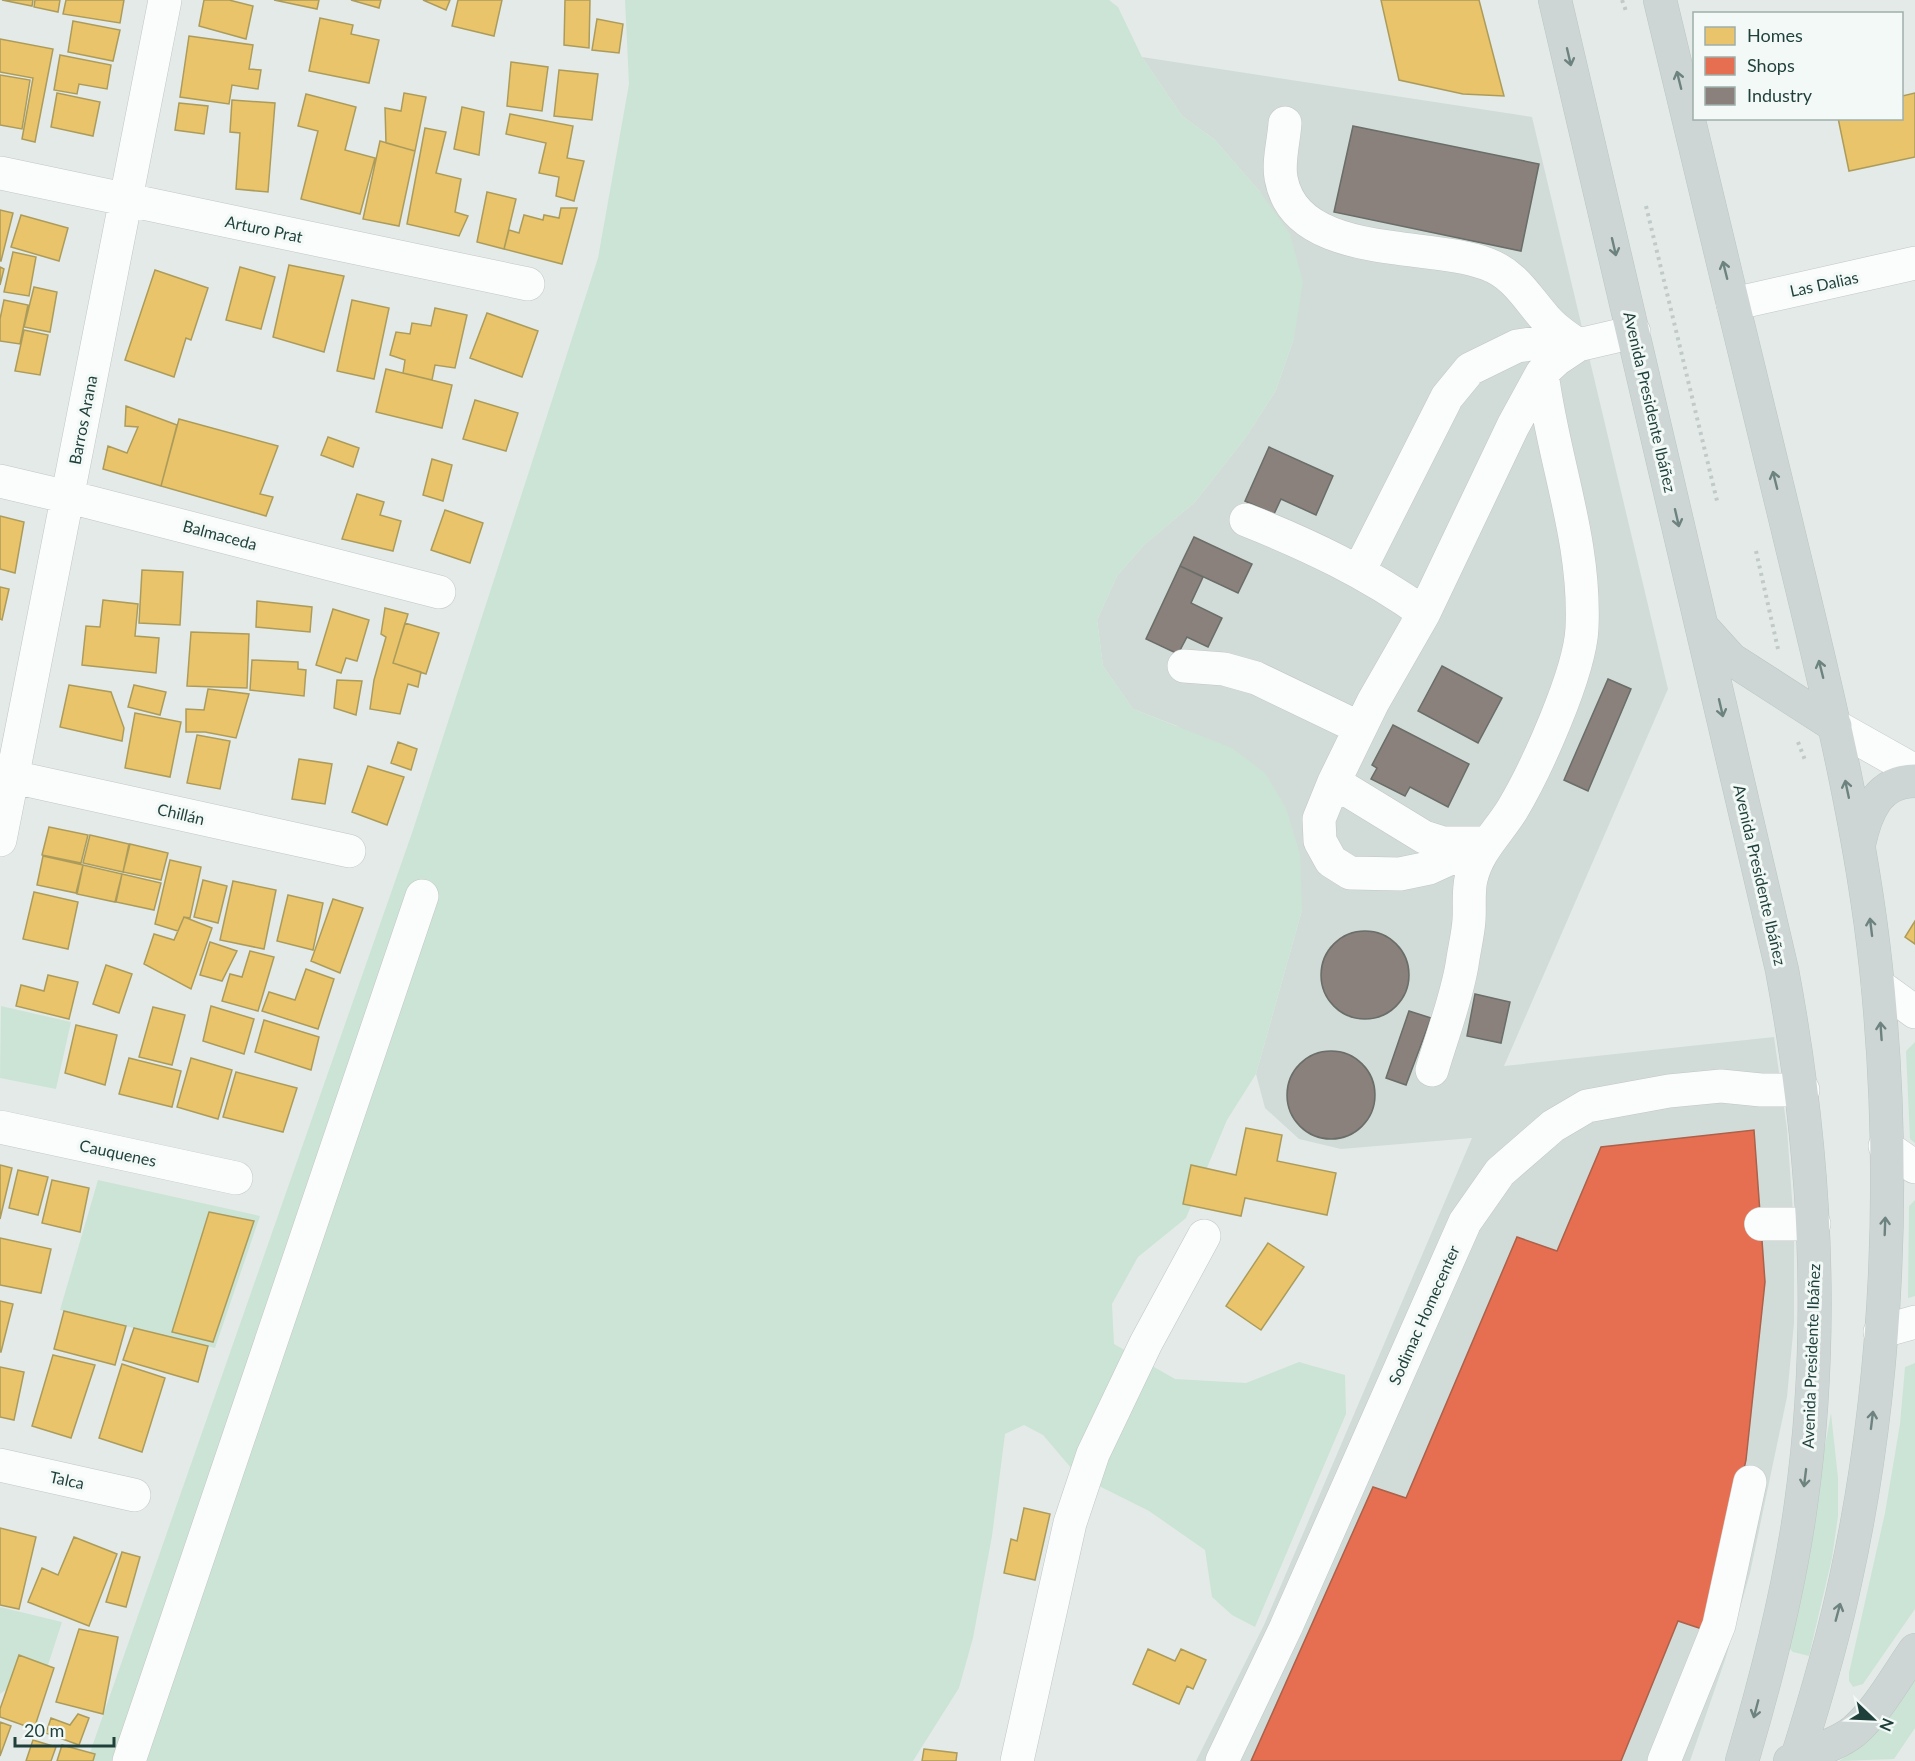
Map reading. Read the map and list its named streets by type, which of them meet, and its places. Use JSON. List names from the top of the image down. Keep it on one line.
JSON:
{"streets":{"main road":["Avenida Presidente Ibáñez"],"street":["Arturo Prat","Las Dalias","Barros Arana","Balmaceda","Chillán","Cauquenes","Sodimac Homecenter","Talca"]},"crossings":[["Arturo Prat","Barros Arana"],["Avenida Presidente Ibáñez","Sodimac Homecenter"],["Barros Arana","Balmaceda"],["Barros Arana","Chillán"]],"legend":["Homes","Shops","Industry"],"scale_bar":"20 m","north":"bottom right"}
